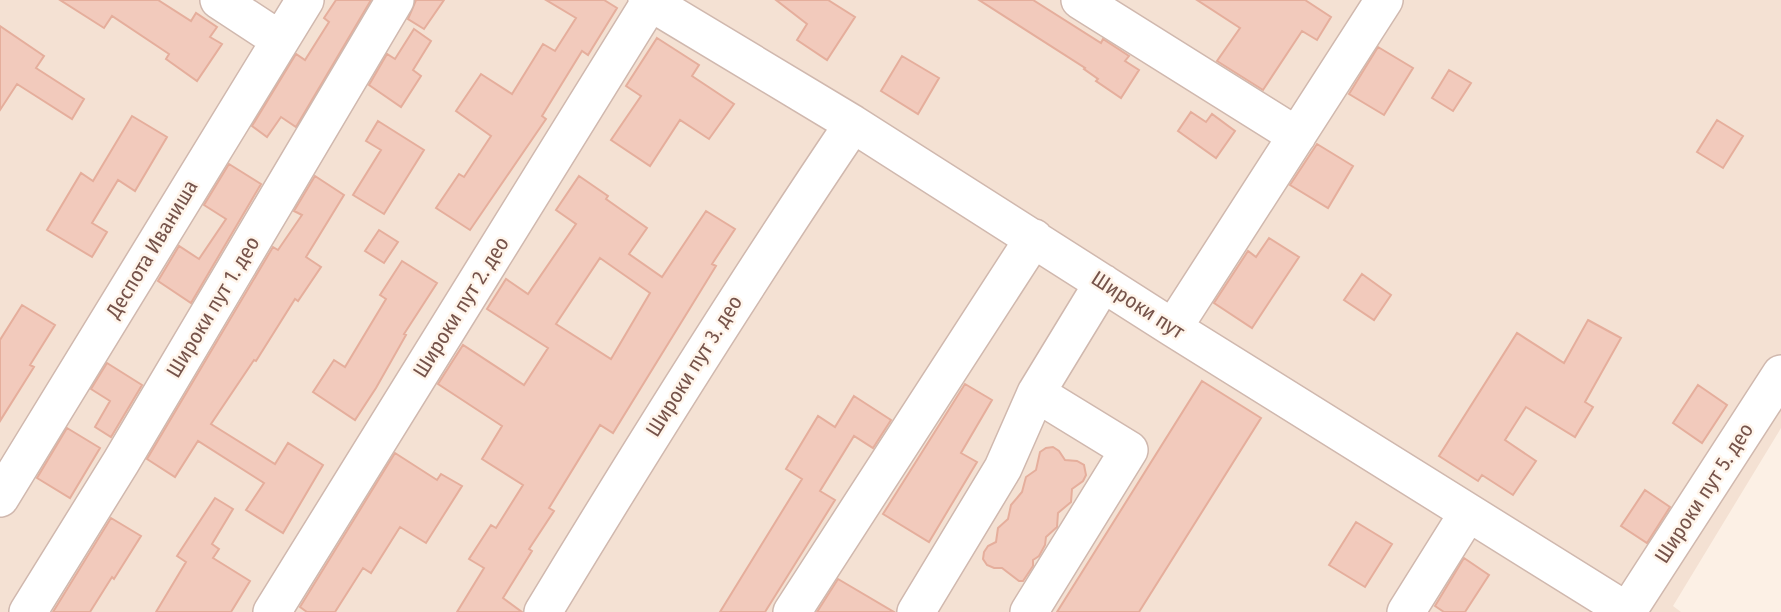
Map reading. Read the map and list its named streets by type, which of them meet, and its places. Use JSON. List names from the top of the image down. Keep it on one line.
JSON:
{"streets":{"street":["Деспота Иваниша","Широки пут","Широки пут 1. део","Широки пут 2. део","Широки пут 3. део","Широки пут 5. део"]},"crossings":[["Широки пут","Широки пут 2. део"],["Широки пут","Широки пут 3. део"],["Широки пут","Широки пут 5. део"]]}
